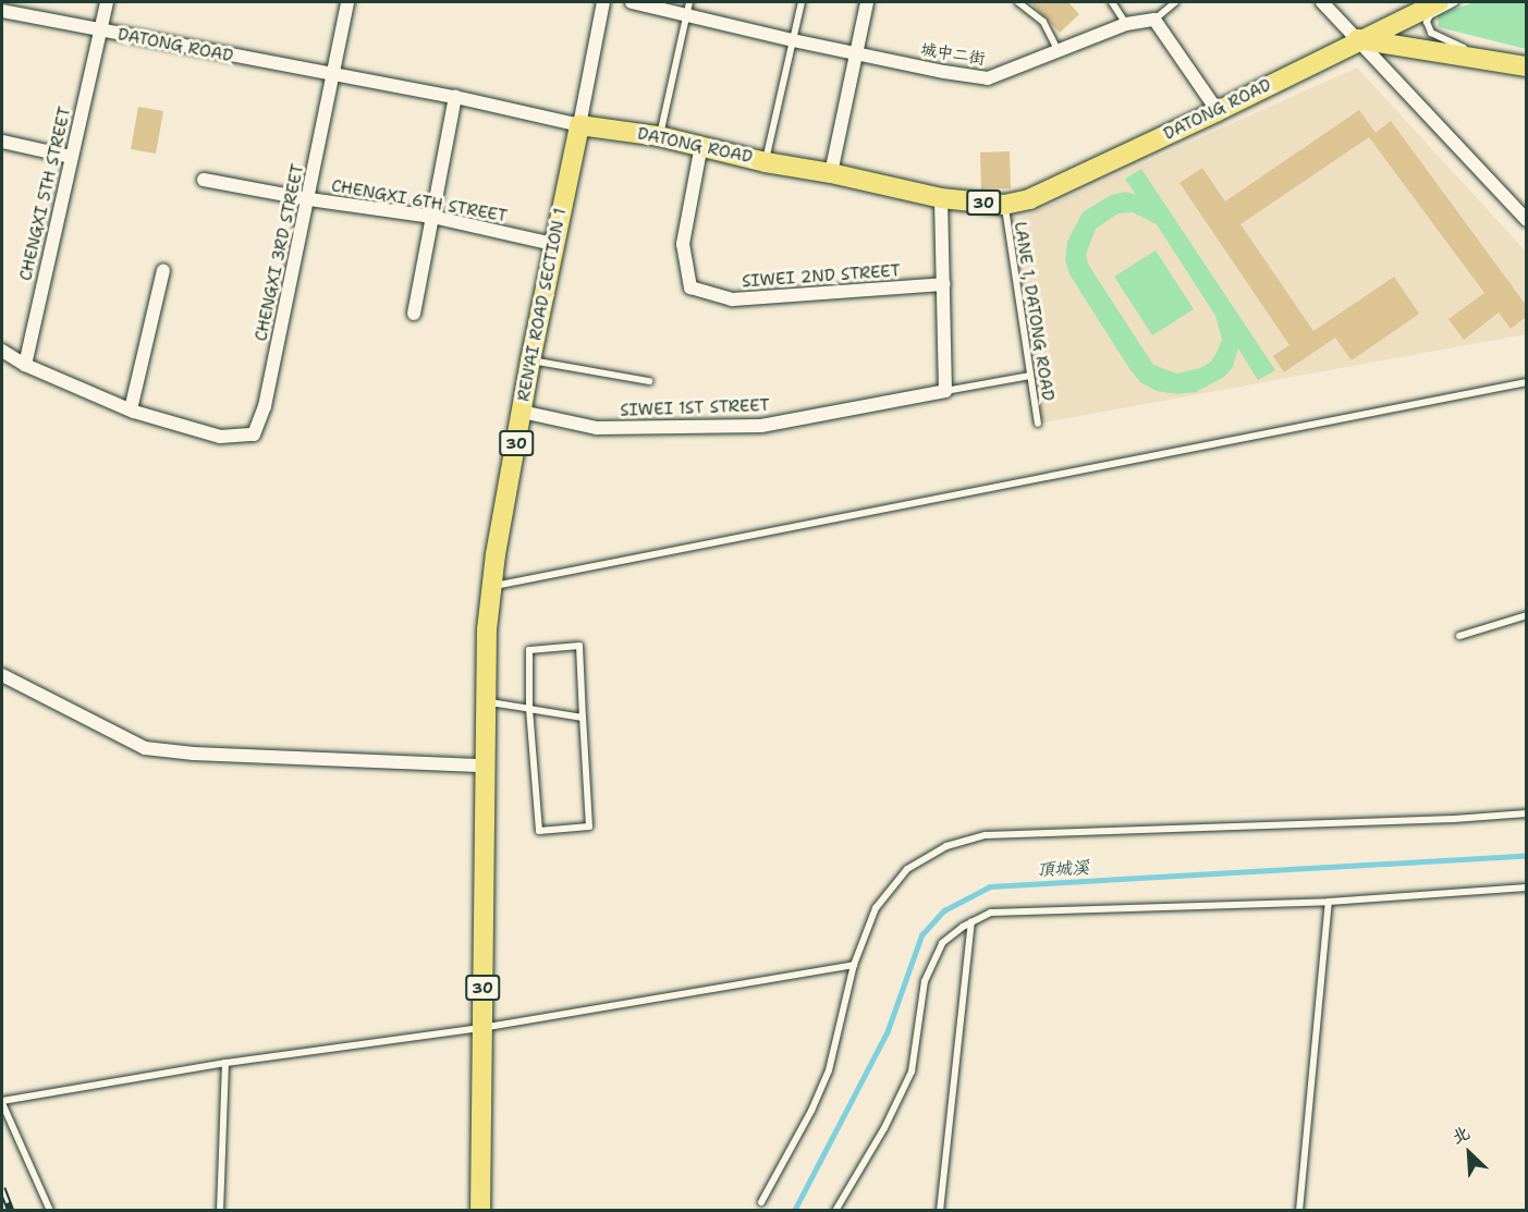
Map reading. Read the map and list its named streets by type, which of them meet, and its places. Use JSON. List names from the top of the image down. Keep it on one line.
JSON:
{"streets":{"main road":["DATONG ROAD","30","REN'AI ROAD SECTION 1"],"street":["城中二街","CHENGXI 5TH STREET","CHENGXI 6TH STREET","CHENGXI 3RD STREET","SIWEI 2ND STREET","SIWEI 1ST STREET"],"lane":["LANE 1, DATONG ROAD"]},"crossings":[["DATONG ROAD","CHENGXI 5TH STREET"],["DATONG ROAD","30"],["DATONG ROAD","CHENGXI 3RD STREET"],["DATONG ROAD","SIWEI 2ND STREET"],["DATONG ROAD","REN'AI ROAD SECTION 1"],["DATONG ROAD","LANE 1, DATONG ROAD"],["CHENGXI 6TH STREET","CHENGXI 3RD STREET"],["CHENGXI 6TH STREET","REN'AI ROAD SECTION 1"],["30","REN'AI ROAD SECTION 1"],["REN'AI ROAD SECTION 1","SIWEI 1ST STREET"],["LANE 1, DATONG ROAD","SIWEI 1ST STREET"]],"water":["頂城溪"],"north":"top left"}
